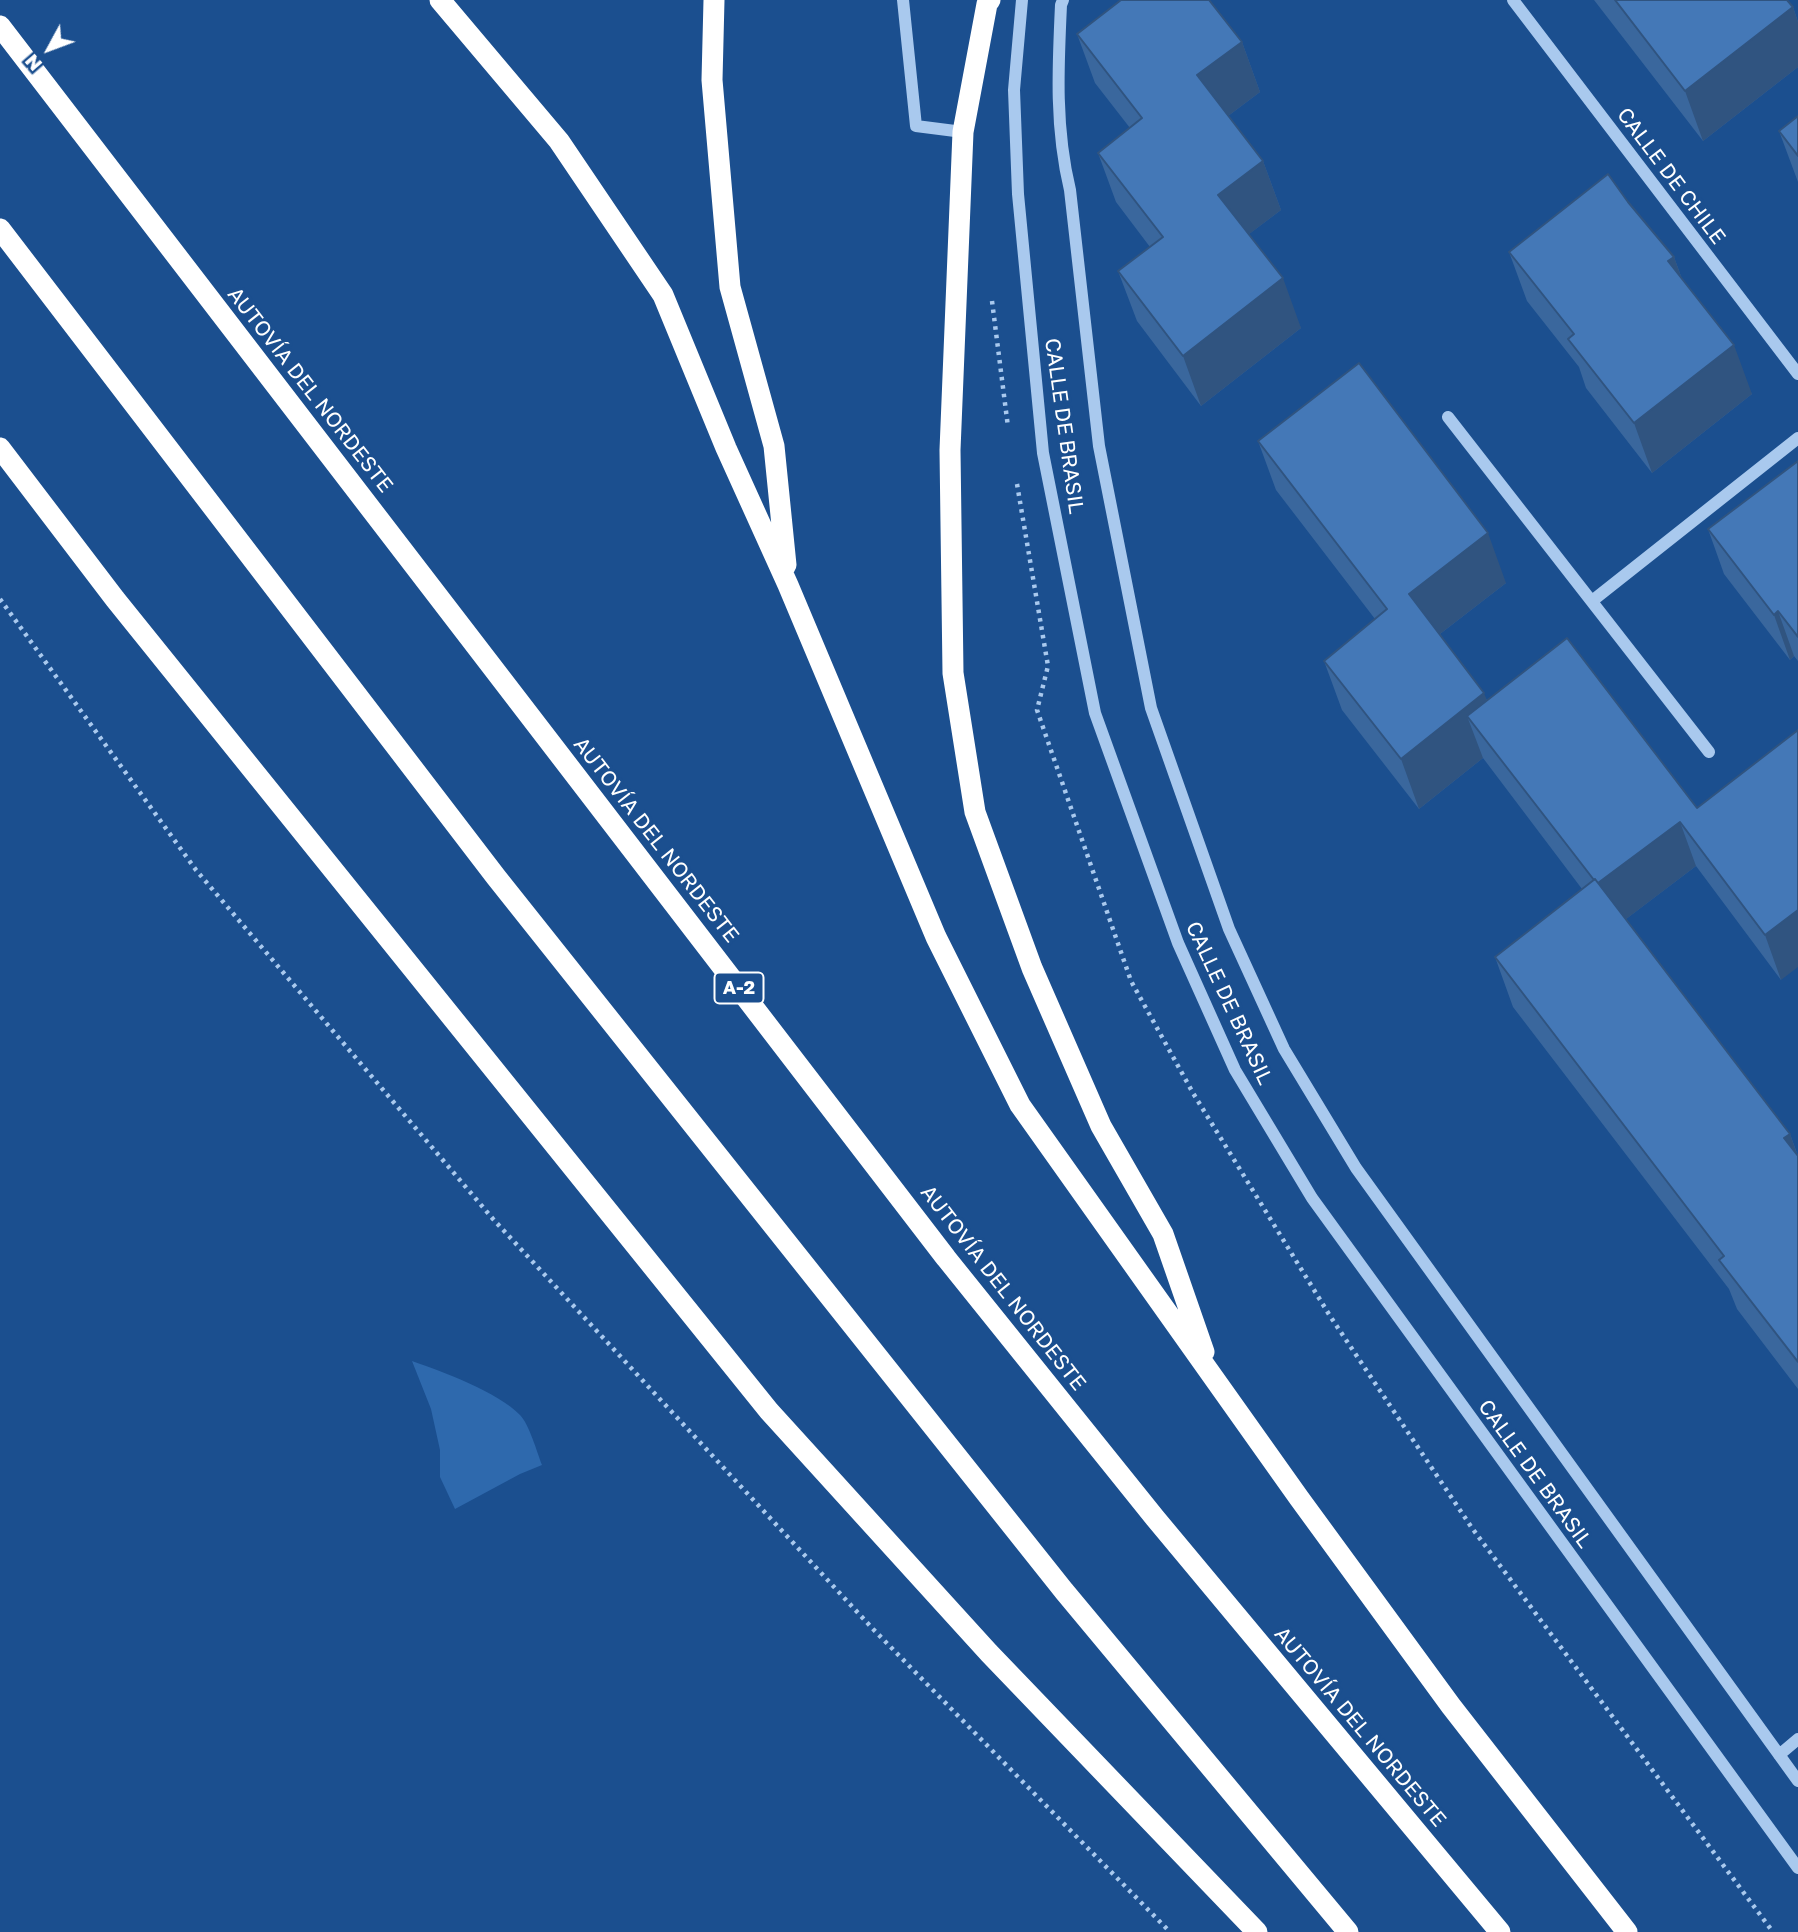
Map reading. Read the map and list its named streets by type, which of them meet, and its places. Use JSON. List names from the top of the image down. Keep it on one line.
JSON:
{"streets":{"highway":["AUTOVÍA DEL NORDESTE","A-2"],"street":["CALLE DE CHILE","CALLE DE BRASIL"]},"north":"bottom left"}
